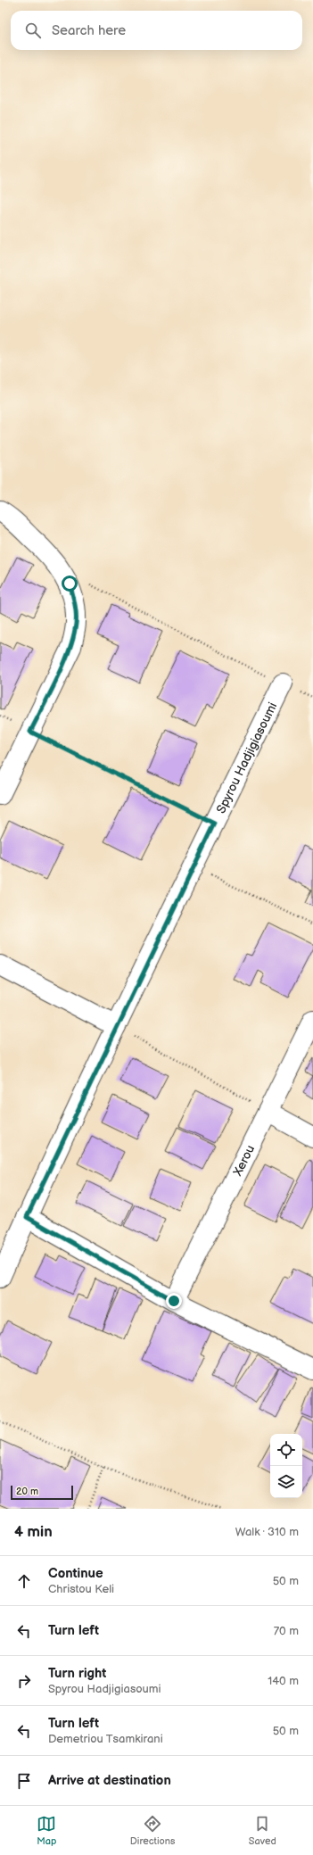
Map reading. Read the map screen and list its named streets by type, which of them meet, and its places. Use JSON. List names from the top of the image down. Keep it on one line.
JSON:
{"streets":{"street":["Spyrou Hadjigiasoumi","Xerou"]},"scale_bar":"20 m","page":{"search":"Search here","scale":"20 m","heading":["4 min","Walk · 310 m"],"list":[["Continue","Christou Keli","50 m"],["Turn left","70 m"],["Turn right","Spyrou Hadjigiasoumi","140 m"],["Turn left","Demetriou Tsamkirani","50 m"],"Arrive at destination"],"nav":["Map","Directions","Saved"]}}
